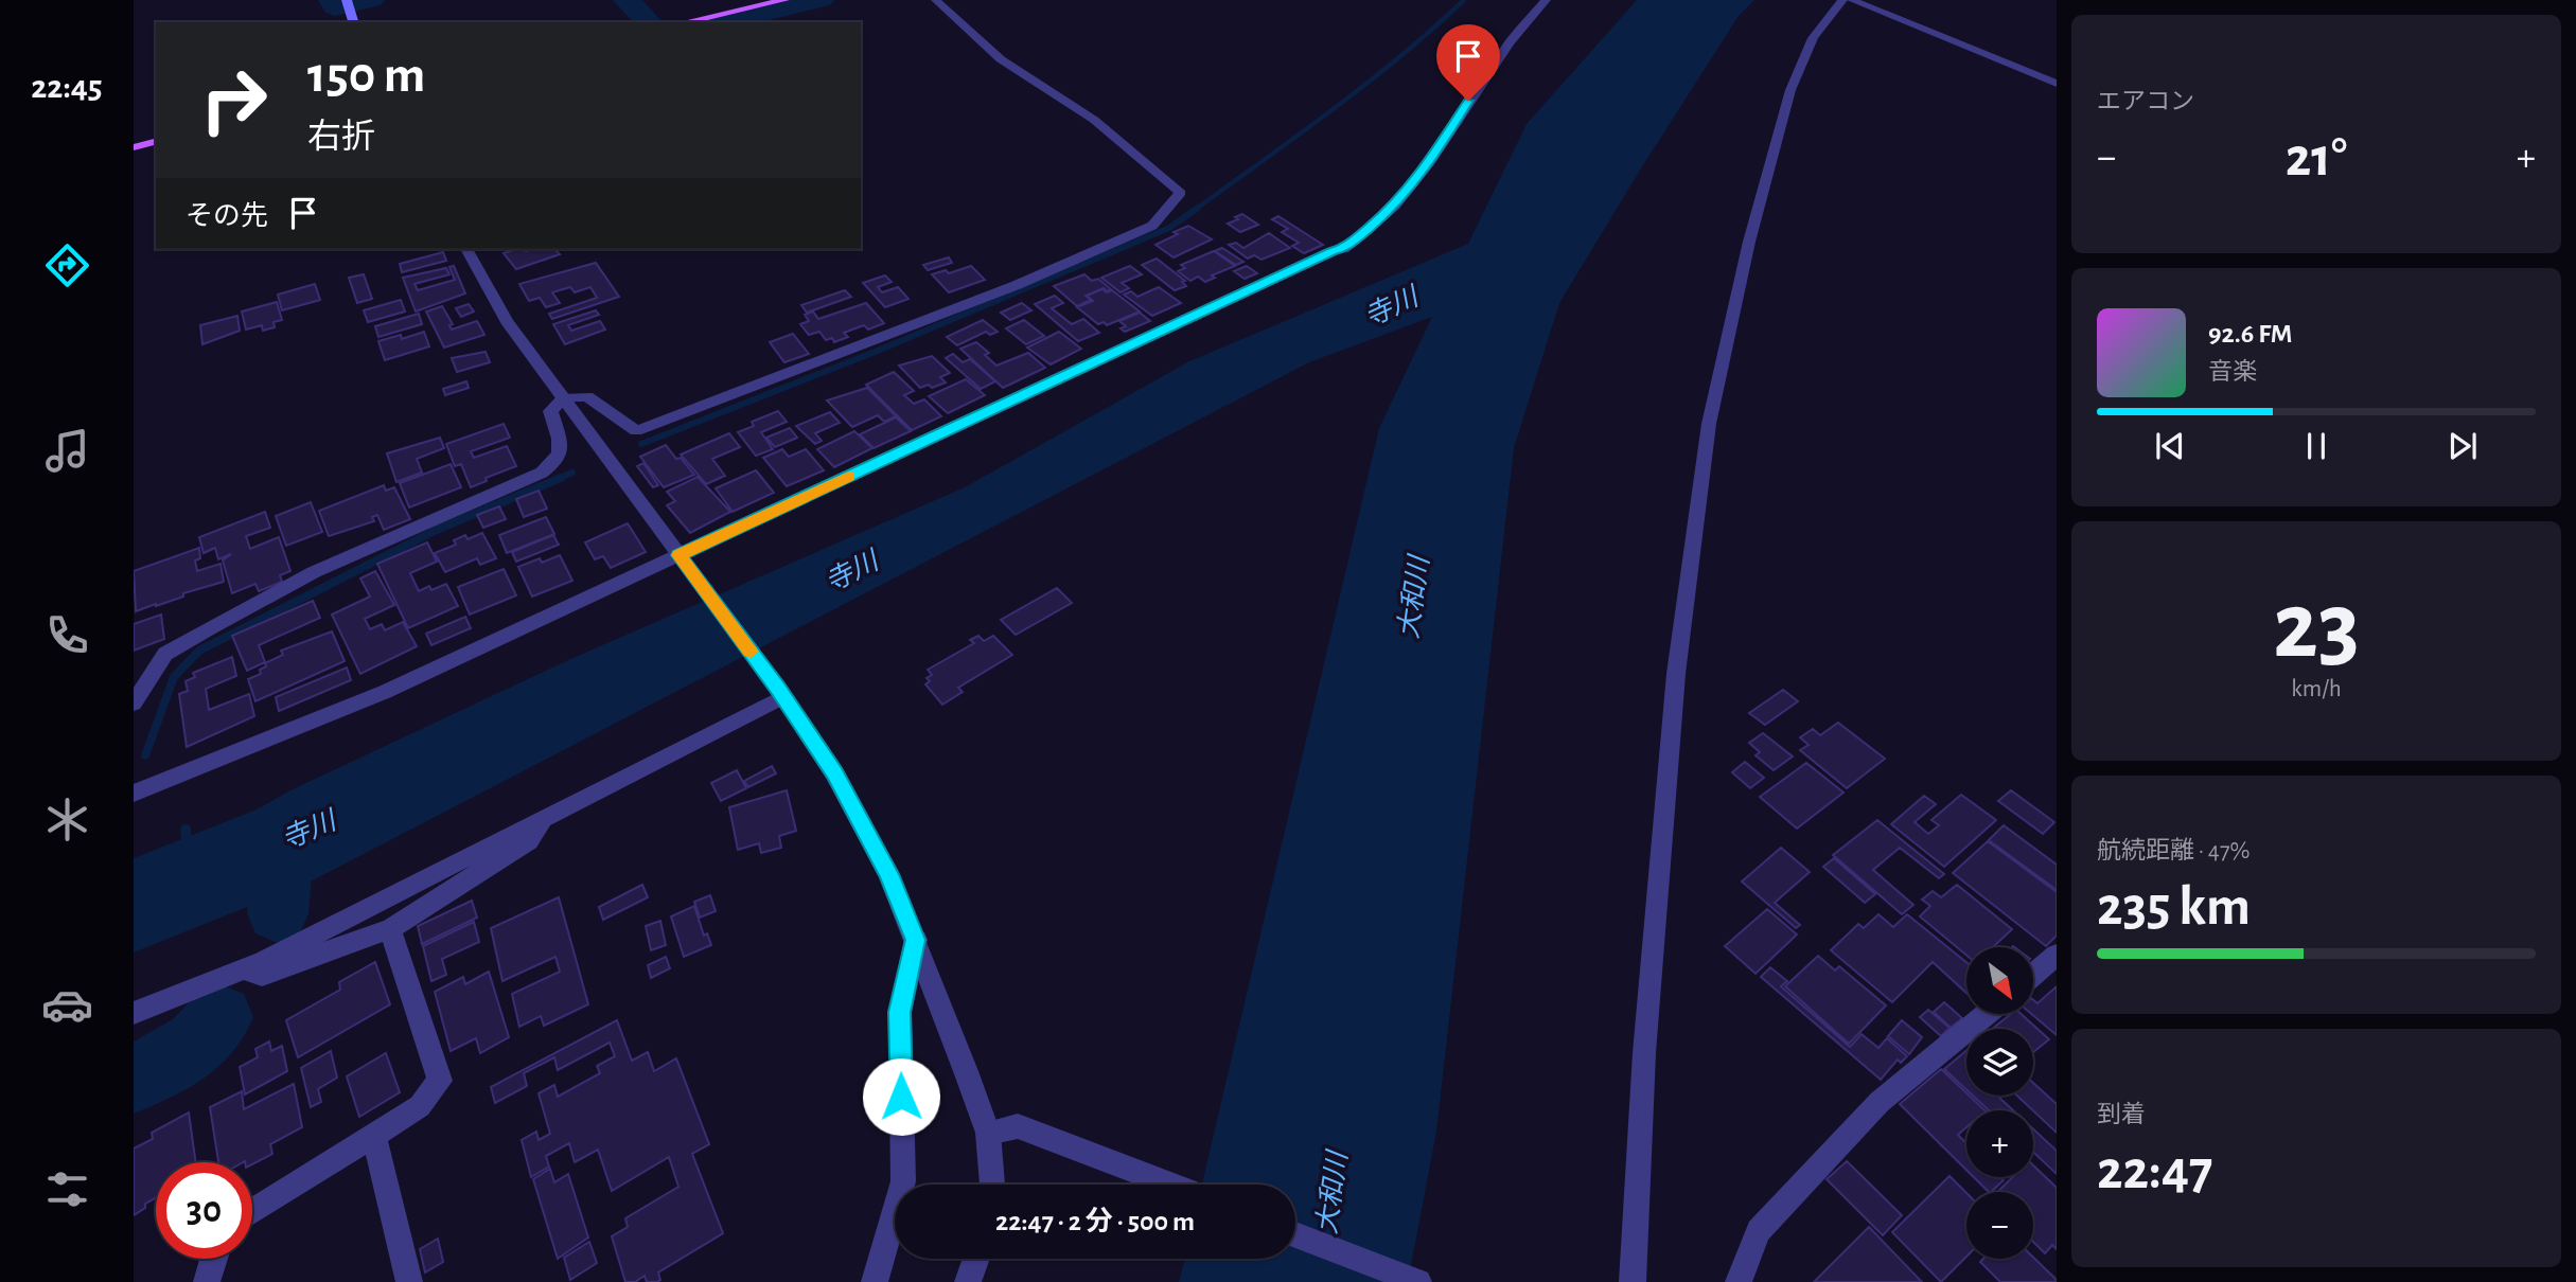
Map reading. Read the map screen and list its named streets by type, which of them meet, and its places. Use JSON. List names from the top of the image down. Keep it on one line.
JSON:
{"water":["寺川","大和川"],"north":"bottom right","page":{"tabs":"22:45","tile":["エアコン",["23","km/h"],["航続距離 · 47%","235 km"],["到着","22:47"]],"turn":["150 m","右折"],"heat":["−","21°","+"],"then":"その先","song":["92.6 FM","音楽"],"map_buttons":["+","−"],"limit":"30","trip":"22:47 · 2 分 · 500 m"}}
